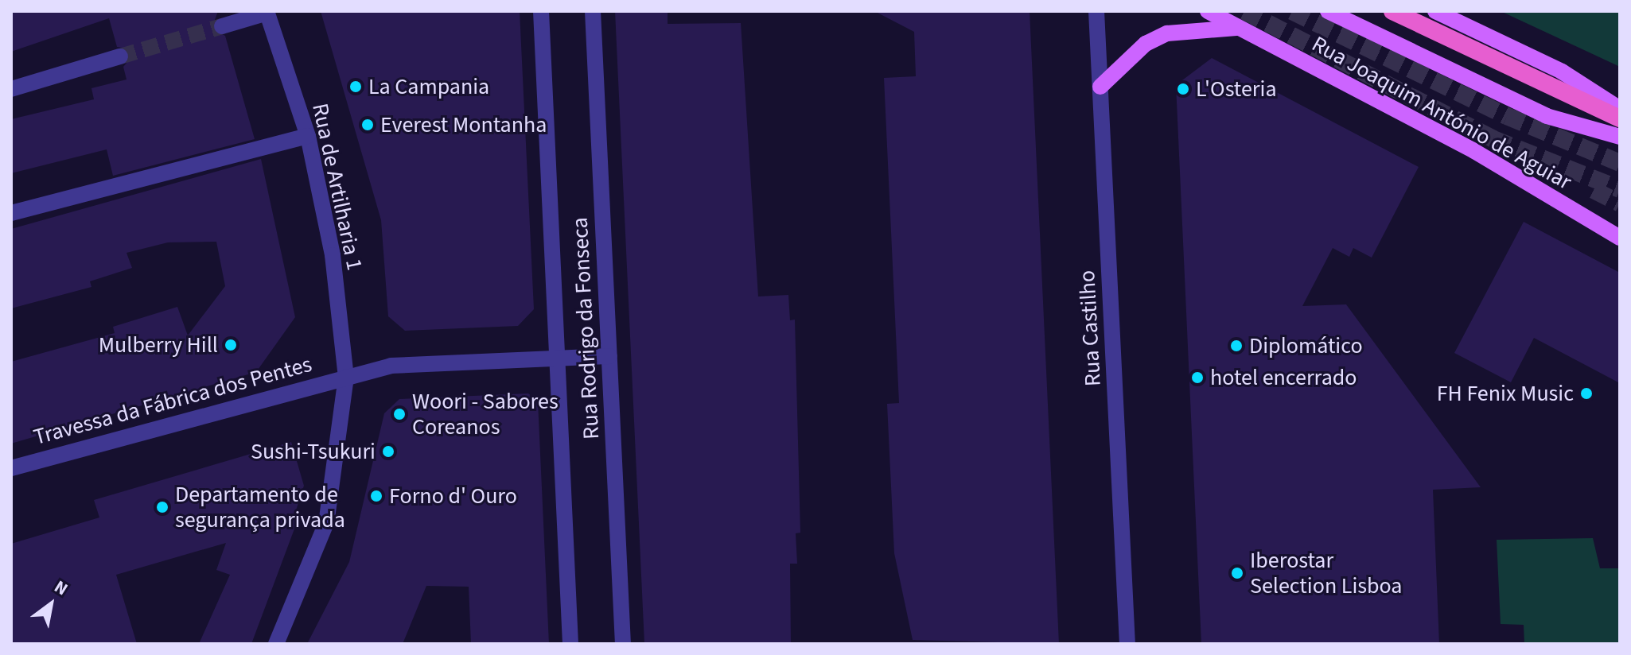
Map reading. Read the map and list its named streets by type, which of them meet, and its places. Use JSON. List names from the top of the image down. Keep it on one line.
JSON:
{"streets":{"main road":["Rua Joaquim António de Aguiar"],"street":["Rua de Artilharia 1","Rua Rodrigo da Fonseca","Rua Castilho","Travessa da Fábrica dos Pentes"]},"crossings":[["Rua de Artilharia 1","Travessa da Fábrica dos Pentes"],["Rua Rodrigo da Fonseca","Travessa da Fábrica dos Pentes"]],"places":["La Campania","L'Osteria","Everest Montanha","Mulberry Hill","Diplomático","hotel encerrado","FH Fenix Music","Woori - Sabores Coreanos","Sushi-Tsukuri","Forno d' Ouro","Departamento de segurança privada","Iberostar Selection Lisboa"],"north":"top right"}
